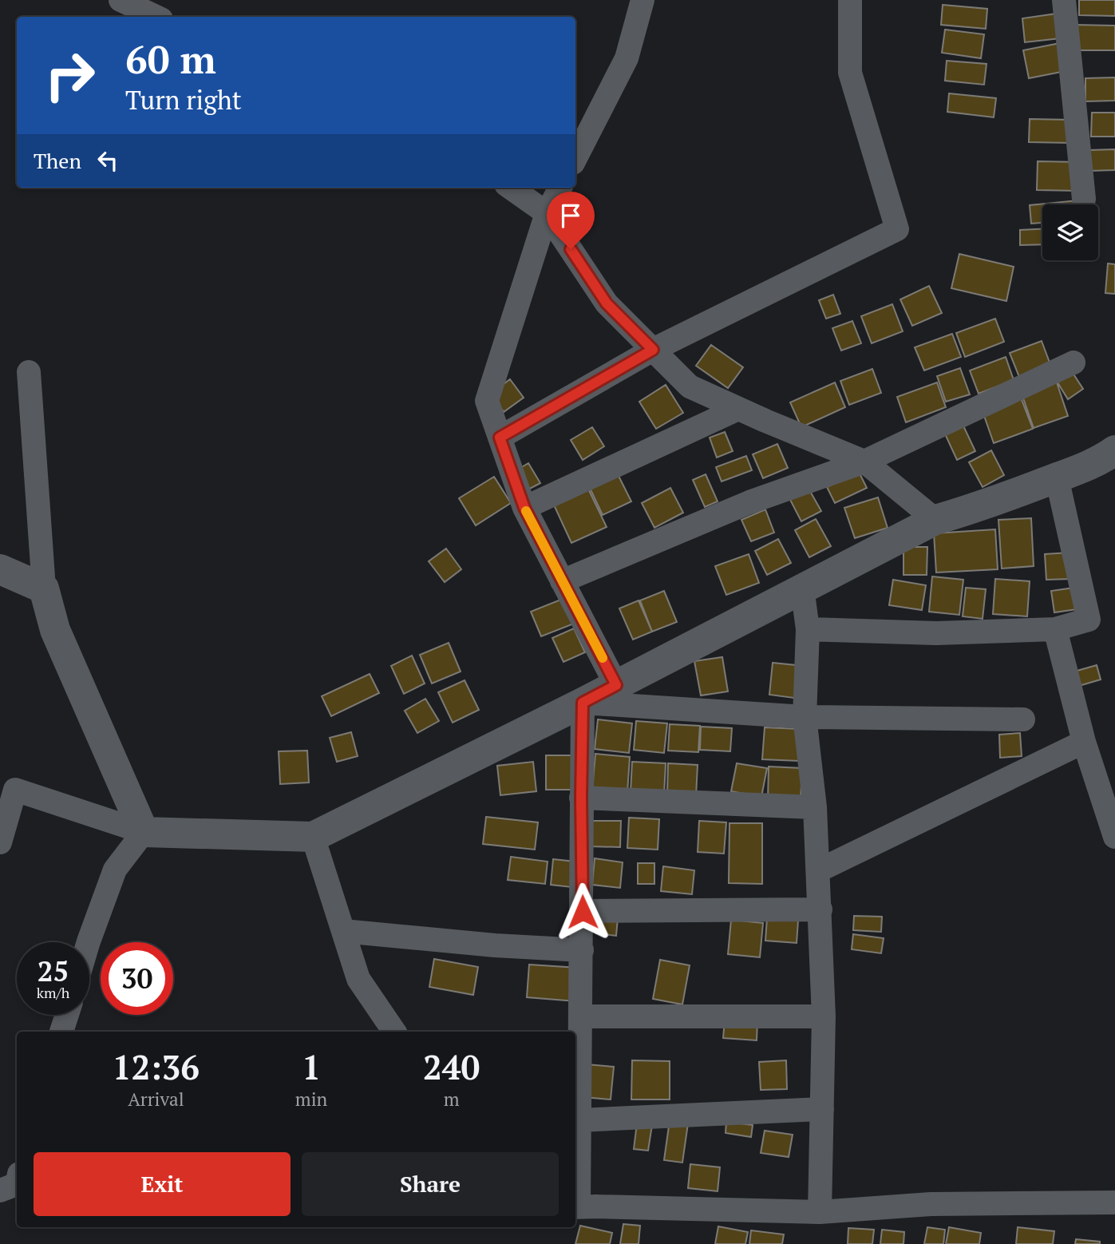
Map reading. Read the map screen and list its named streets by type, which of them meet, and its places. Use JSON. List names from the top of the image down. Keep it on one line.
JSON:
{"page":{"turn":["60 m","Turn right"],"then":"Then","speed":"25 km/h","limit":"30","eta":["12:36","Arrival","1","min","240","m"],"buttons":["Exit","Share"]}}
